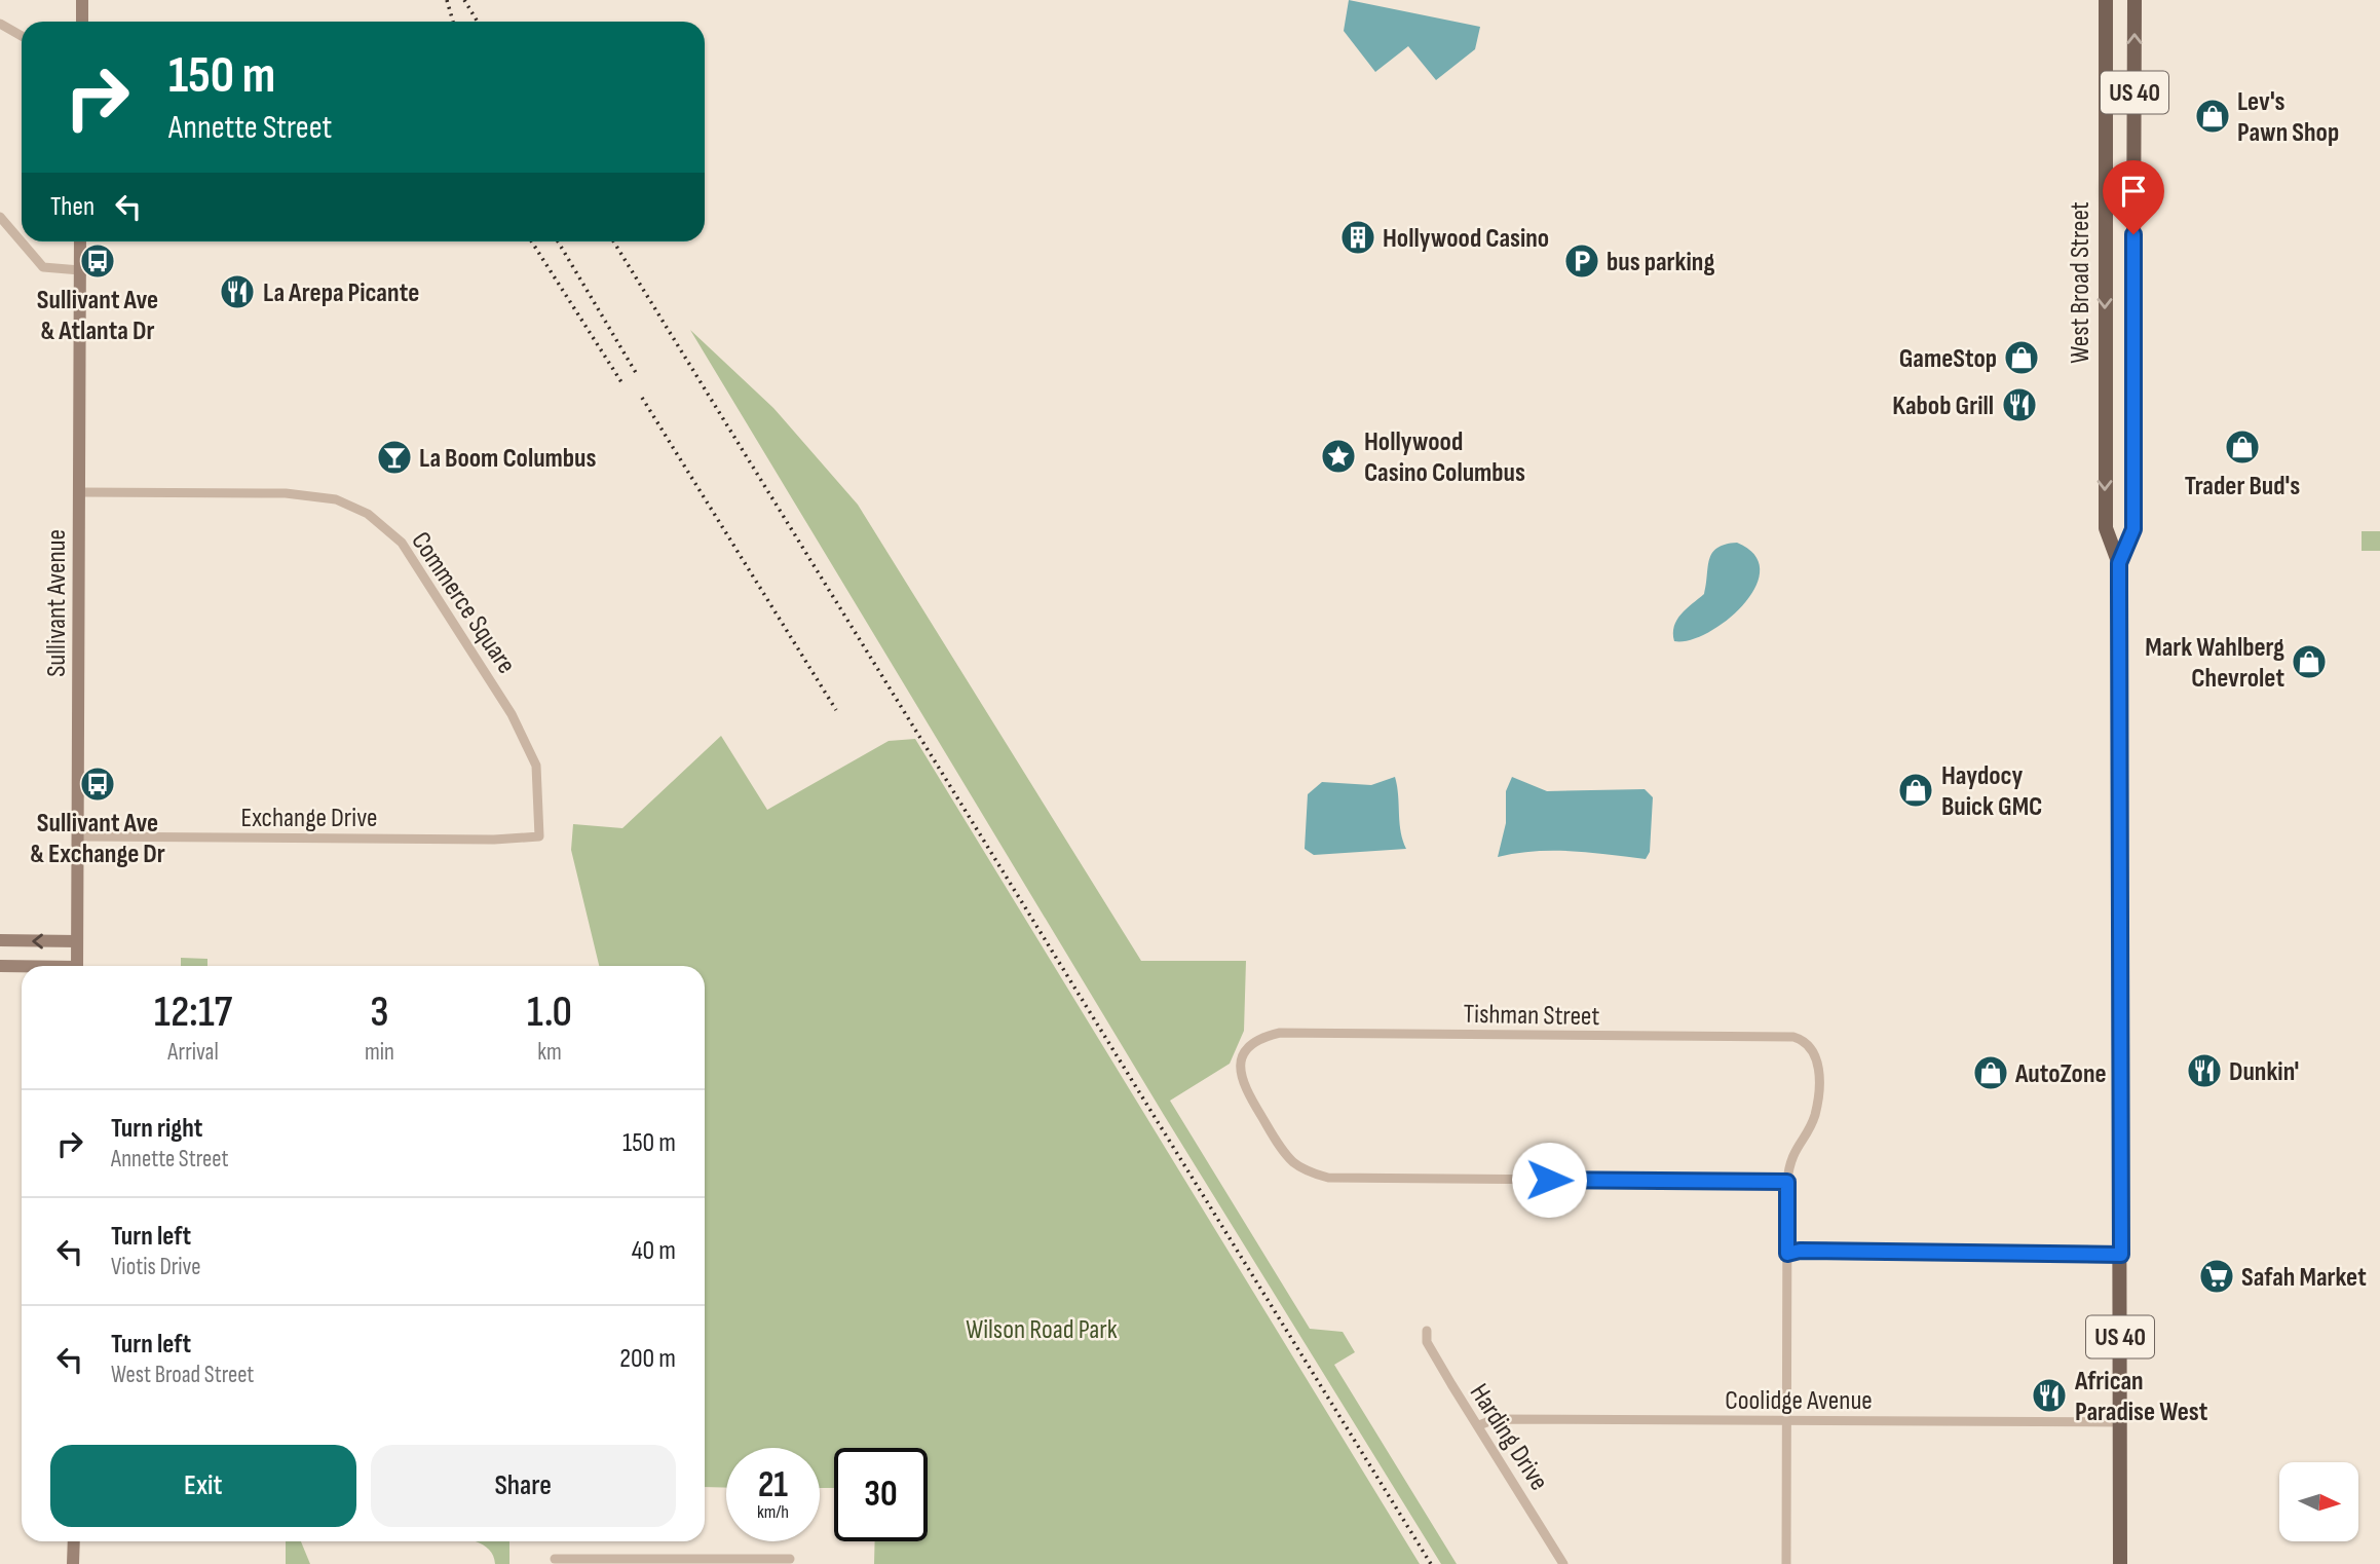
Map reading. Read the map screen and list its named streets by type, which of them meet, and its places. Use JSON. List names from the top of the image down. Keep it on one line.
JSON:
{"streets":{"main road":["US 40","West Broad Street","Sullivant Avenue"],"street":["Commerce Square","Exchange Drive","Tishman Street","Coolidge Avenue","Harding Drive"]},"crossings":[["West Broad Street","Coolidge Avenue"],["Commerce Square","Sullivant Avenue"],["Commerce Square","Exchange Drive"],["Sullivant Avenue","Exchange Drive"],["Coolidge Avenue","Harding Drive"]],"parks":["Wilson Road Park"],"places":{"shop":["Lev's Pawn Shop","GameStop","Trader Bud's","Mark Wahlberg Chevrolet","Haydocy Buick GMC","AutoZone"],"building":["Hollywood Casino"],"bus stop":["Sullivant Ave & Atlanta Dr","Sullivant Ave & Exchange Dr"],"parking":["bus parking"],"restaurant":["La Arepa Picante","Kabob Grill","Dunkin'","African Paradise West"],"place":["Hollywood Casino Columbus"],"bar":["La Boom Columbus"],"supermarket":["Safah Market"]},"north":"right","page":{"turn":["150 m","Annette Street"],"then":"Then","eta":["12:17","Arrival","3","min","1.0","km"],"list":[{"name":"Turn right","note":"Annette Street","value":"150 m"},{"name":"Turn left","note":"Viotis Drive","value":"40 m"},{"name":"Turn left","note":"West Broad Street","value":"200 m"}],"buttons":["Exit","Share"],"speed":"21 km/h","limit":"30"}}
